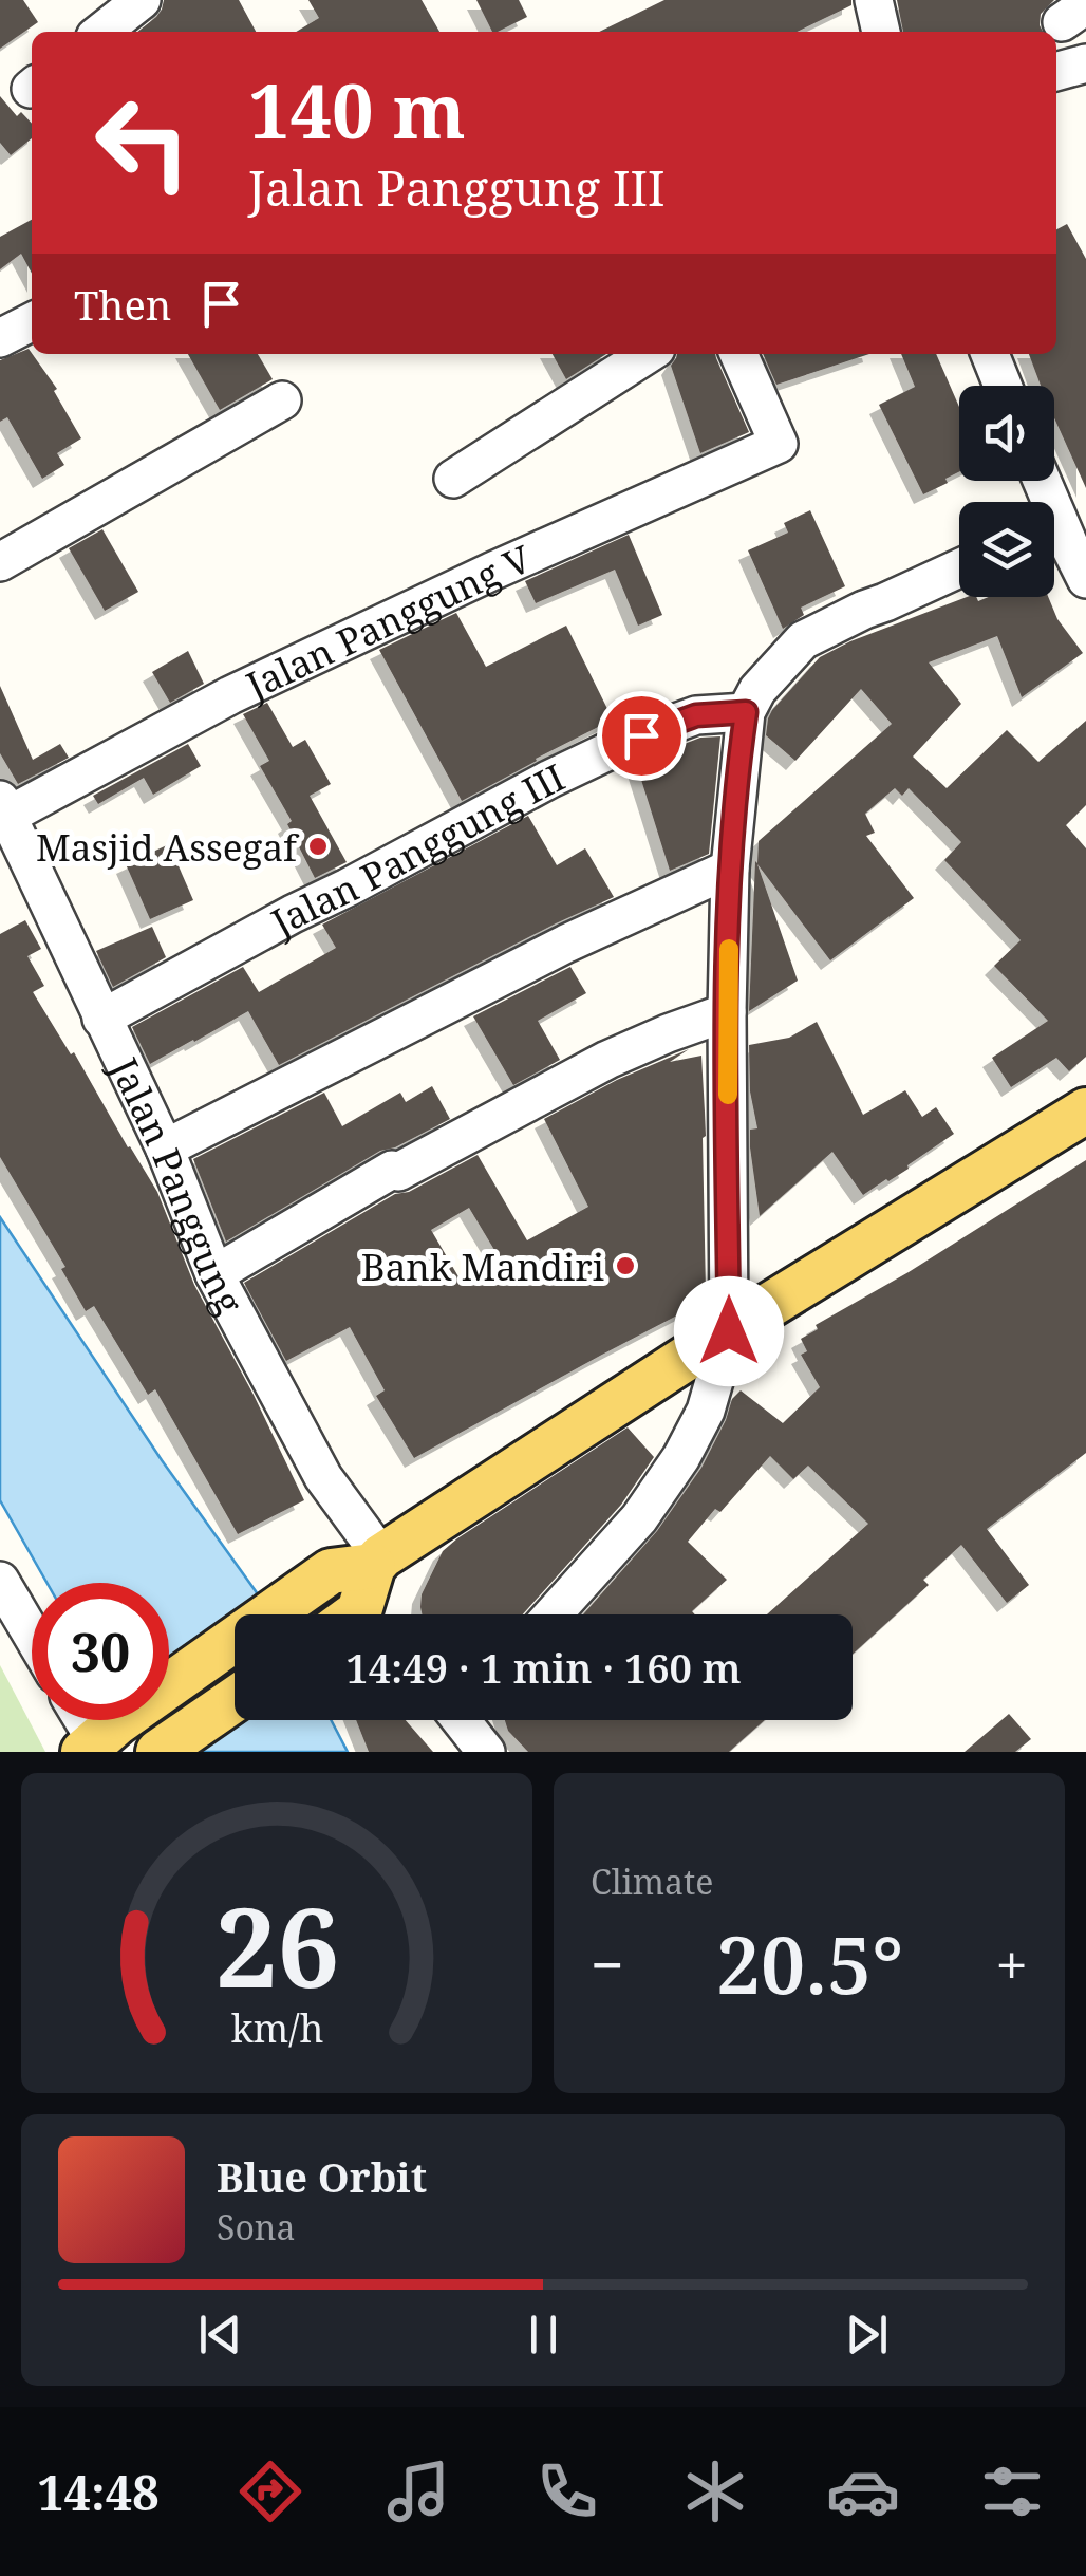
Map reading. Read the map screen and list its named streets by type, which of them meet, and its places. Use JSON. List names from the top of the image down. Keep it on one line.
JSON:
{"streets":{"street":["Jalan Panggung V","Jalan Panggung III","Jalan Panggung"]},"crossings":[["Jalan Panggung V","Jalan Panggung"],["Jalan Panggung III","Jalan Panggung"]],"places":["Masjid Assegaf","Bank Mandiri"],"page":{"turn":["140 m","Jalan Panggung III"],"then":"Then","limit":"30","trip":"14:49 · 1 min · 160 m","tile":"Climate","heat":["−","20.5°","+"],"song":["Blue Orbit","Sona"],"tabs":"14:48","gauge":["26","km/h"]}}
